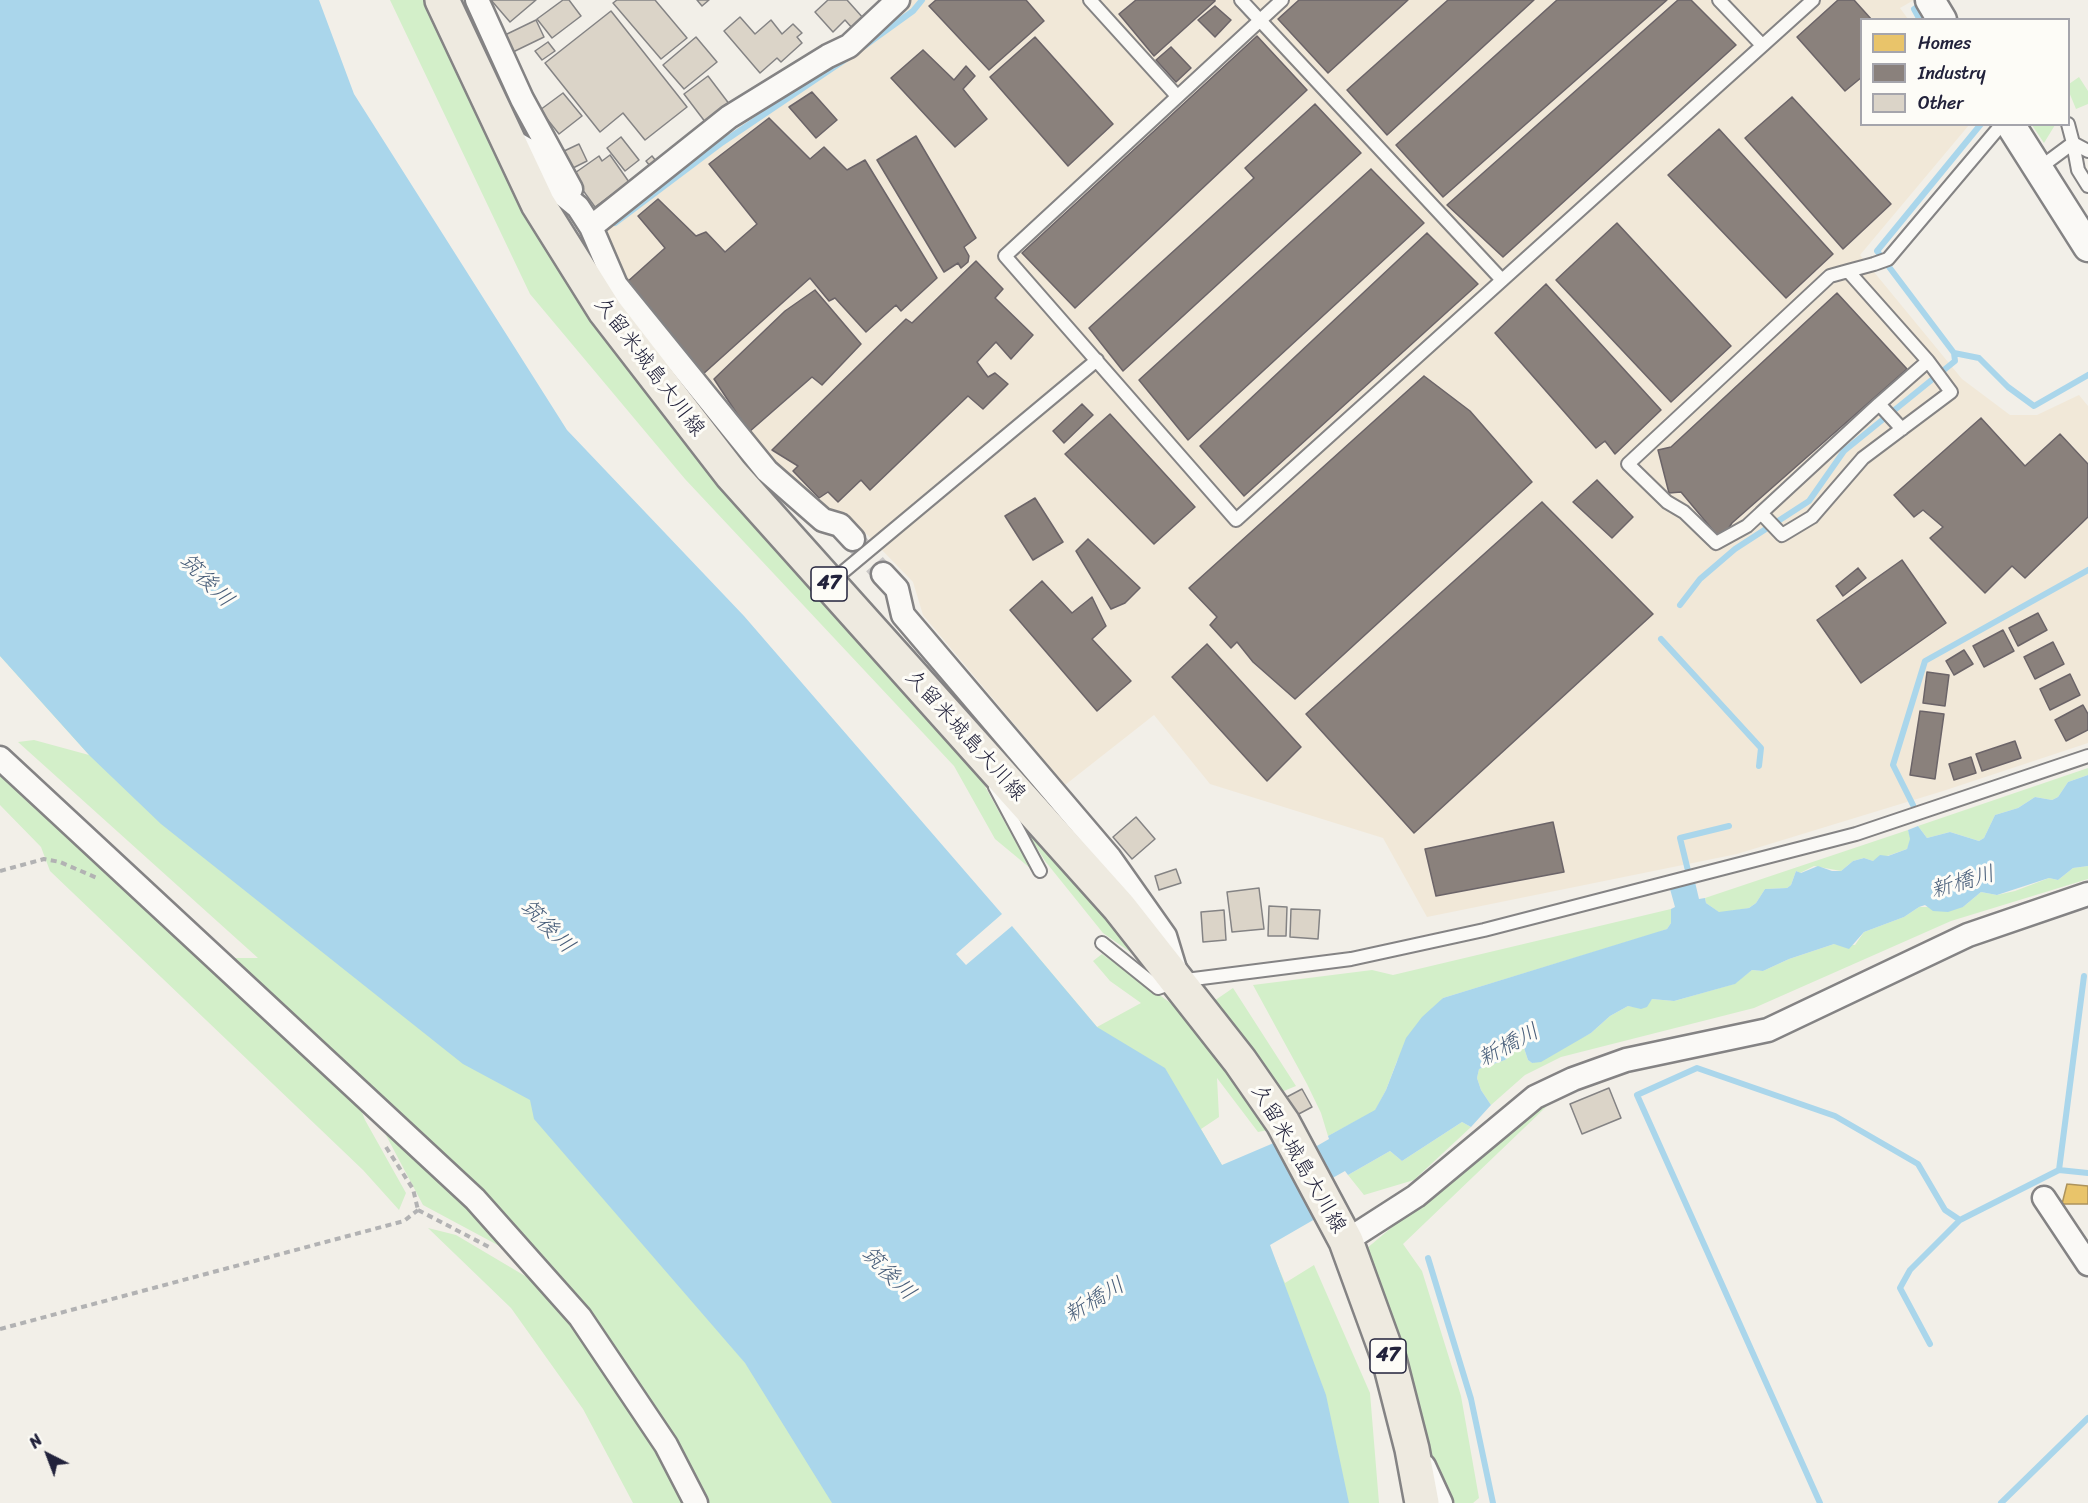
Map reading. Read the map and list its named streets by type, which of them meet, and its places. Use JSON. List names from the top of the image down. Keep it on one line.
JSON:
{"streets":{"main road":["久留米城島大川線","47"]},"water":["筑後川","新橋川"],"legend":["Homes","Industry","Other"],"north":"top left"}
